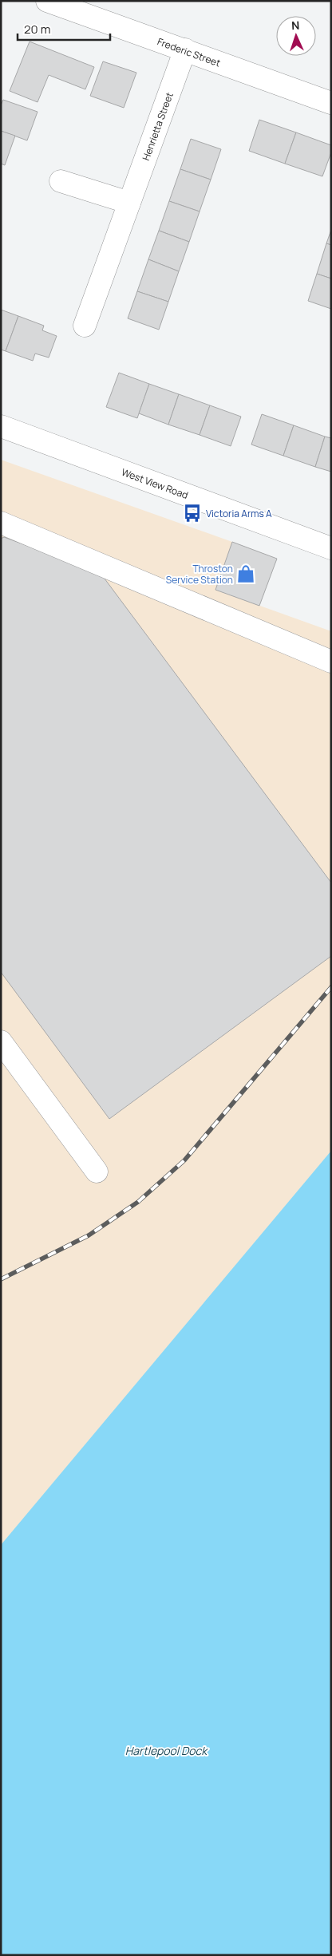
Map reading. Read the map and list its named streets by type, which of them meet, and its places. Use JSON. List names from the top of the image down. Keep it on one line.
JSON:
{"streets":{"street":["Frederic Street","Henrietta Street","West View Road"]},"crossings":[["Frederic Street","Henrietta Street"]],"water":["Hartlepool Dock"],"places":{"bus stop":["Victoria Arms A"],"shop":["Throston Service Station"]},"scale_bar":"20 m","north":"top"}
